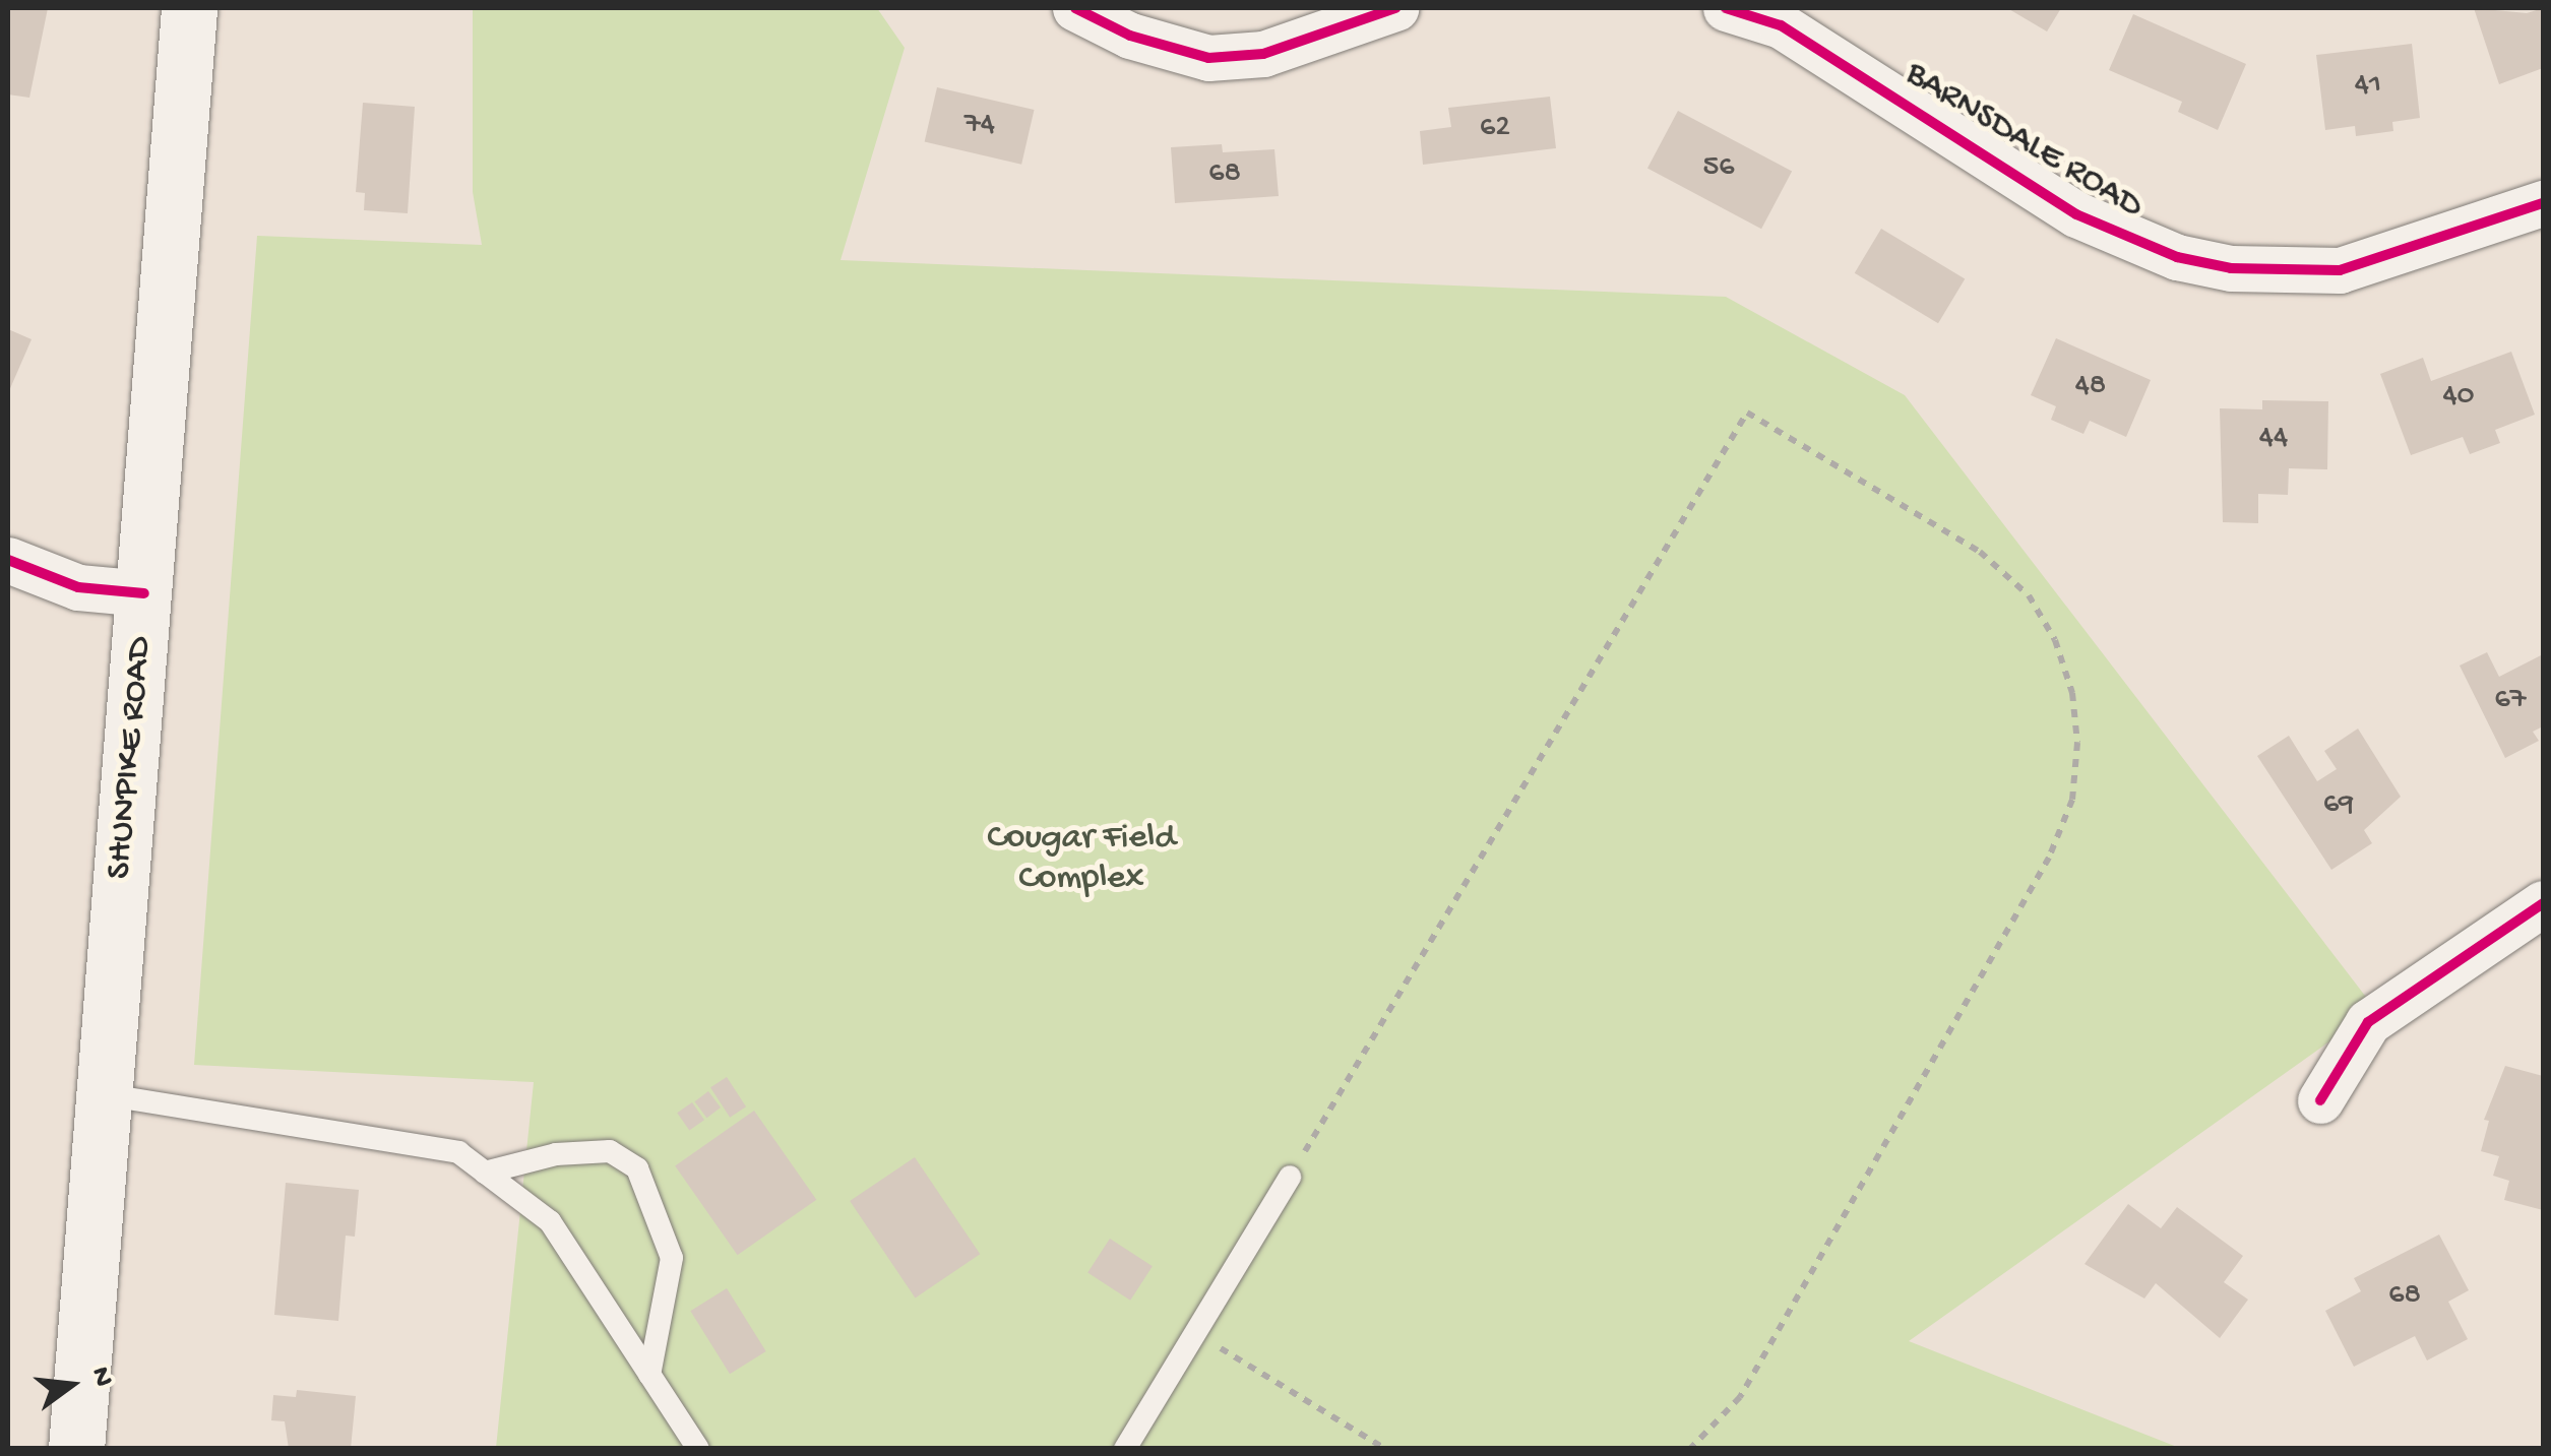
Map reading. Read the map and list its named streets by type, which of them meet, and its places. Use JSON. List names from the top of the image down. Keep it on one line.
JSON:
{"streets":{"main road":["SHUNPIKE ROAD"],"street":["BARNSDALE ROAD"]},"parks":["Cougar Field Complex"],"house_numbers":["41","74","62","56","68","48","40","44","67","69","68"],"north":"right"}
